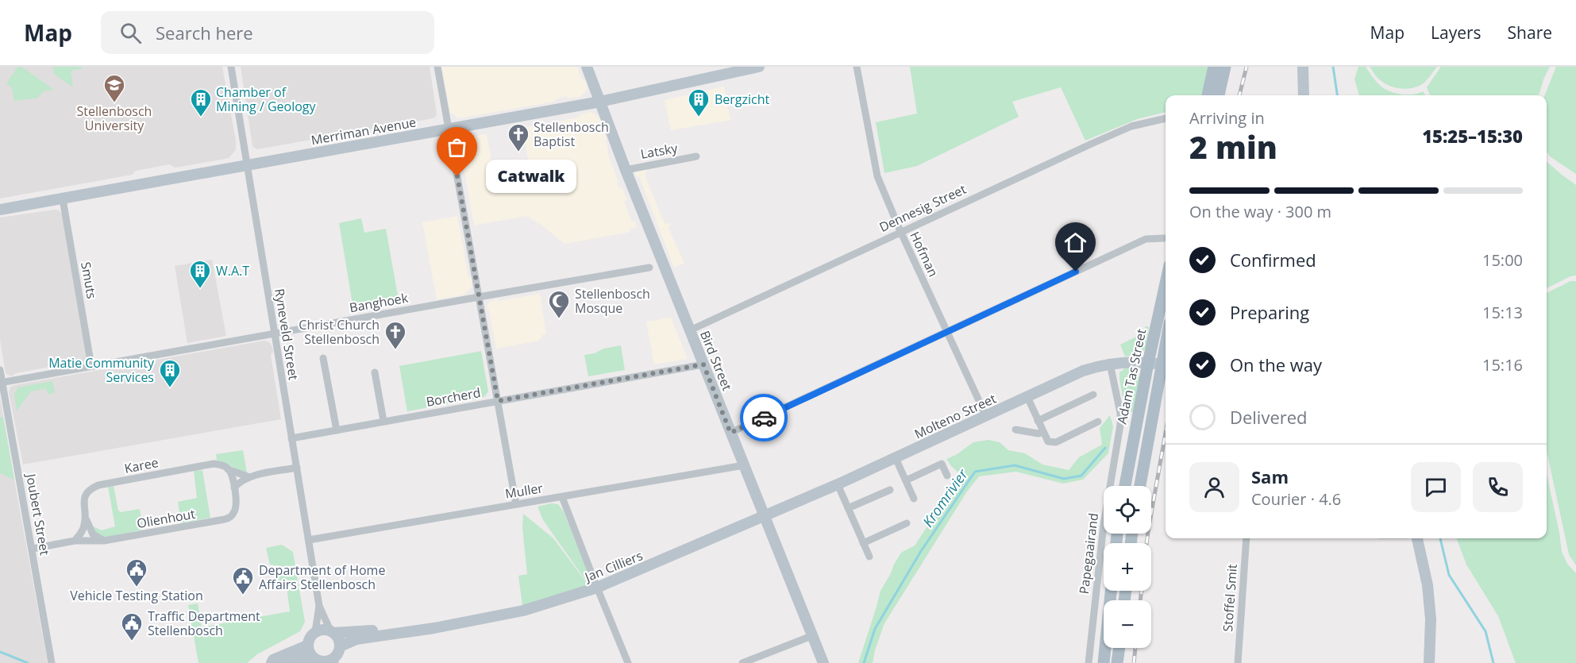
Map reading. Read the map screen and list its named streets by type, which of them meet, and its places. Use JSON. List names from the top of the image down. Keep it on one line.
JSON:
{"streets":{"main road":["Adam Tas Street"],"street":["Merriman Avenue","Latsky","Dennesig Street","Hofman","Smuts","Banghoek","Ryneveld Street","Bird Street","Borcherd","Molteno Street","Karee","Muller","Joubert Street","Olienhout","Papegaairand","Jan Cilliers","Stoffel Smit"]},"crossings":[["Merriman Avenue","Smuts"],["Merriman Avenue","Ryneveld Street"],["Merriman Avenue","Bird Street"],["Latsky","Bird Street"],["Dennesig Street","Hofman"],["Dennesig Street","Bird Street"],["Hofman","Molteno Street"],["Smuts","Banghoek"],["Banghoek","Ryneveld Street"],["Banghoek","Joubert Street"],["Ryneveld Street","Borcherd"],["Ryneveld Street","Karee"],["Ryneveld Street","Muller"],["Ryneveld Street","Jan Cilliers"],["Bird Street","Borcherd"],["Bird Street","Molteno Street"],["Bird Street","Muller"],["Bird Street","Jan Cilliers"],["Adam Tas Street","Molteno Street"],["Molteno Street","Papegaairand"],["Molteno Street","Jan Cilliers"],["Karee","Olienhout"]],"water":["Kromrivier"],"places":{"school or university":["Stellenbosch University"],"building":["Chamber of Mining / Geology","Bergzicht","W.A.T","Matie Community Services"],"church":["Stellenbosch Baptist","Christ Church Stellenbosch"],"other":["Catwalk"],"mosque":["Stellenbosch Mosque"],"public building":["Vehicle Testing Station","Department of Home Affairs Stellenbosch","Traffic Department Stellenbosch"]},"page":{"header":"Map","search":"Search here","nav":["Map","Layers","Share"],"heading":["2 min","Arriving in","15:25–15:30"],"panel":["Sam","Courier · 4.6"],"bubble":"Catwalk","bar":"On the way · 300 m","list":[["Confirmed","15:00"],["Preparing","15:13"],["On the way","15:16"],"Delivered"],"map_buttons":["+","−"]}}
